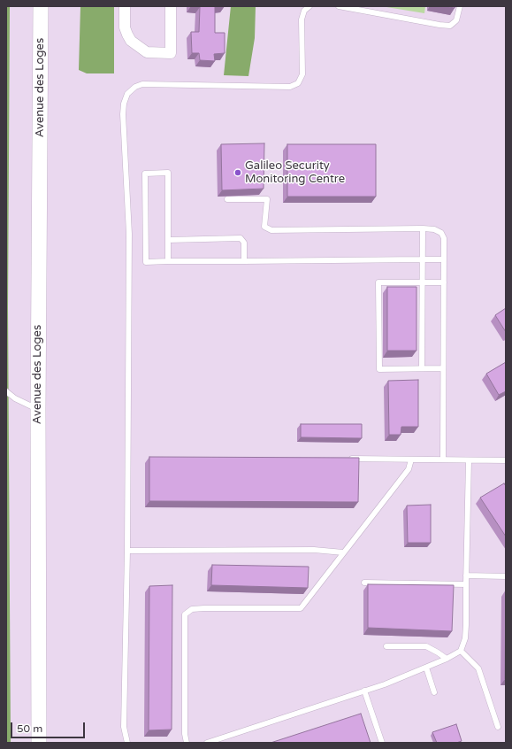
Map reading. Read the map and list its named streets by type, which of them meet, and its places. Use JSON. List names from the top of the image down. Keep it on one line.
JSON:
{"streets":{"main road":["Avenue des Loges"]},"places":["Galileo Security Monitoring Centre"],"scale_bar":"50 m"}
